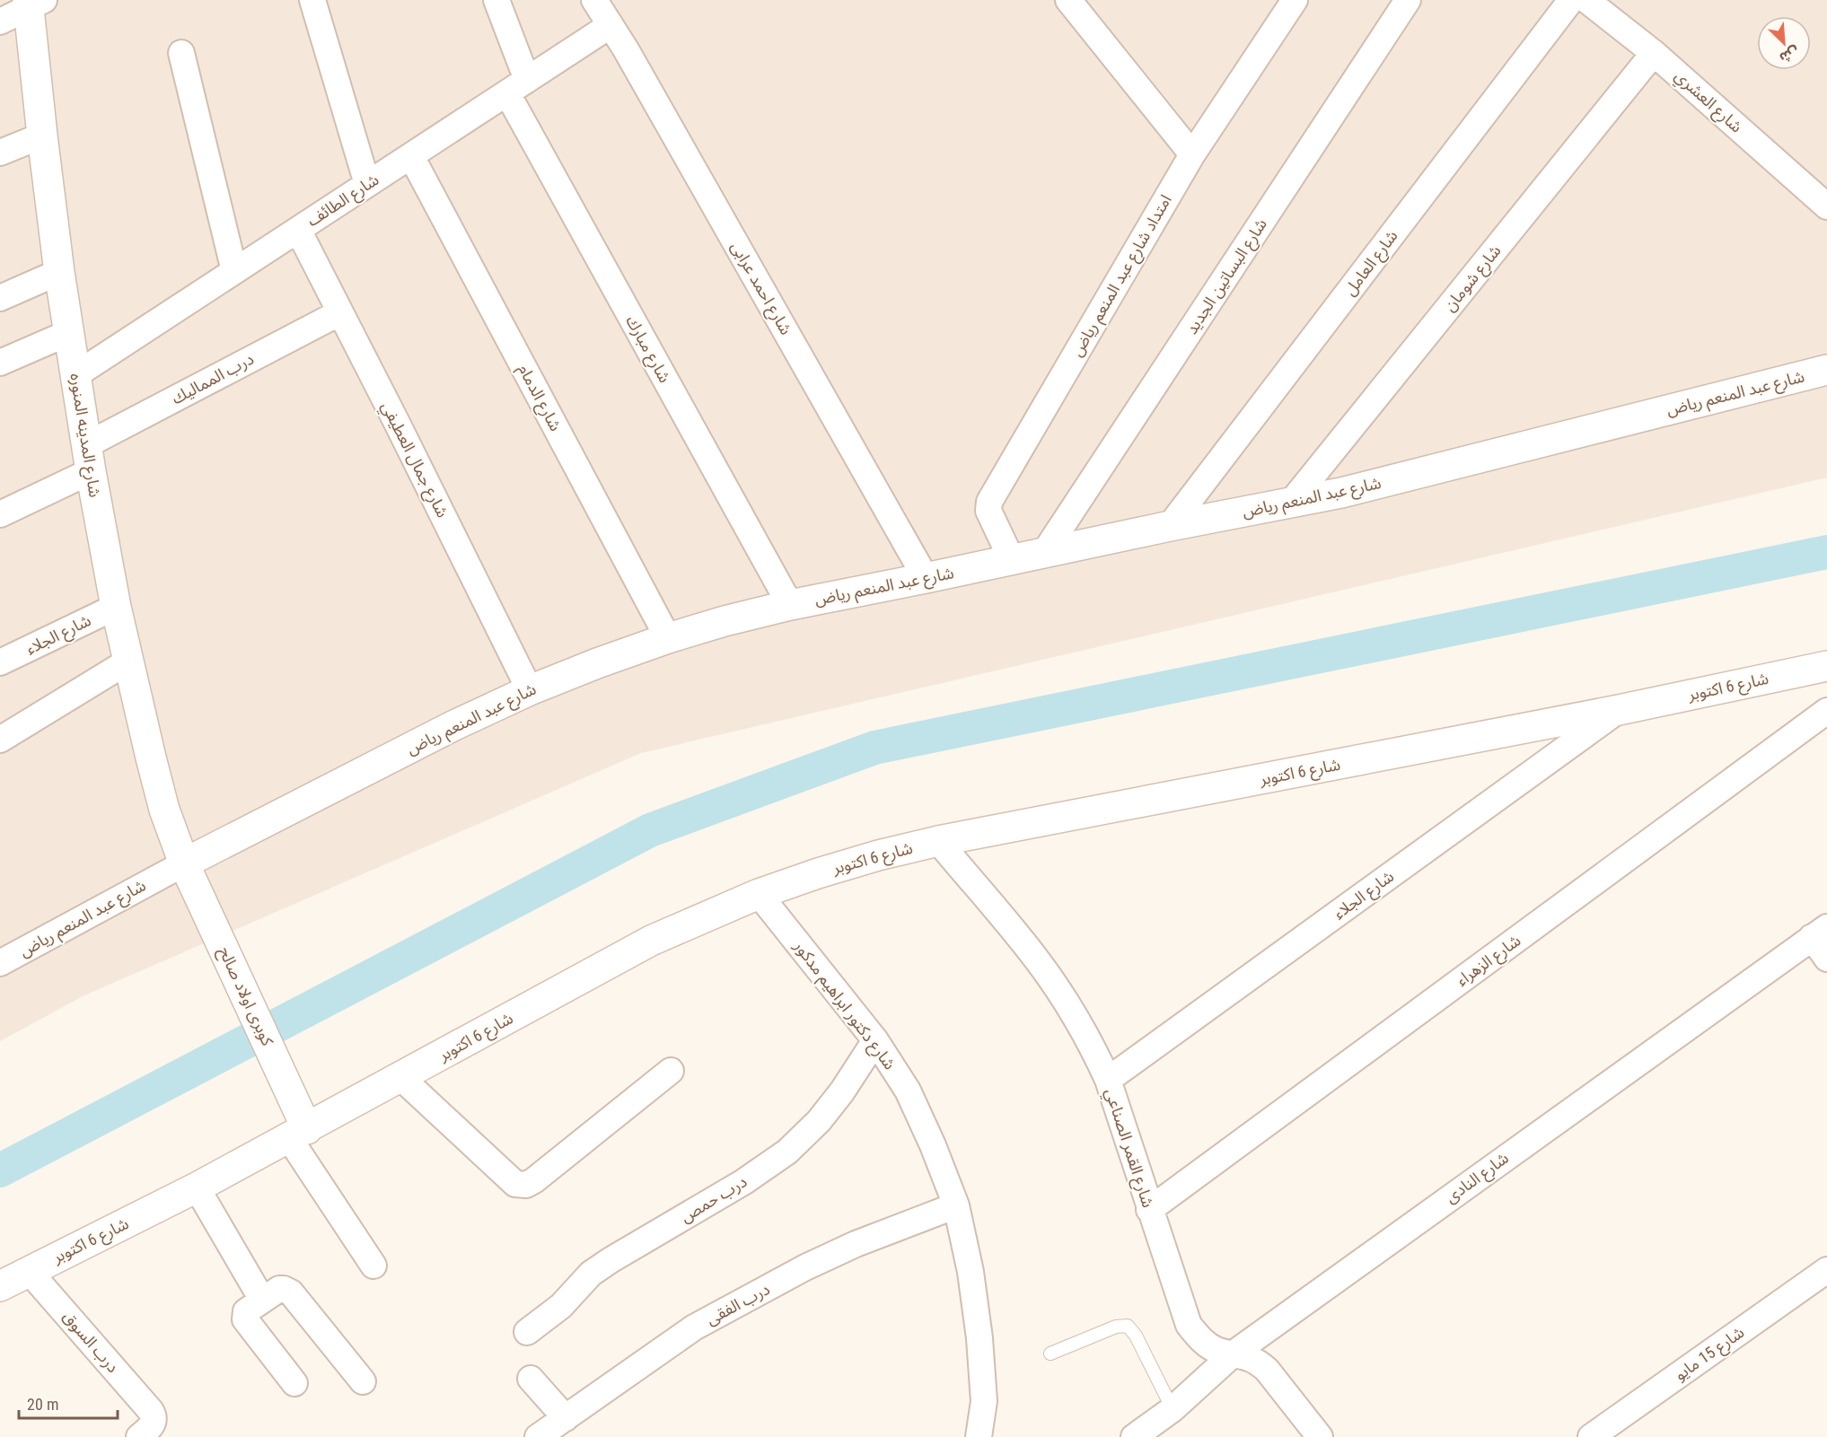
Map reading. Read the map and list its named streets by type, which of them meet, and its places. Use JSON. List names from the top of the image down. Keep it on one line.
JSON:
{"streets":{"street":["شارع العشري","شارع الطائف","شارع العامل","امتداد شارع عبد المنعم رياض","شارع البساتين الجديد","شارع شومان","شارع احمد عرابى","شارع مبارك","درب المماليك","شارع عبد المنعم رياض","شارع الدمام","شارع المدينه المنوره","شارع جمال العطيفي","شارع الجلاء","شارع 6 اكتوبر","شارع الزهراء","كوبرى اولاد صالح","شارع دكتور ابراهيم مدكور","شارع القمر الصناعي","شارع النادى","درب حمص","درب الفقى","درب السوق","شارع 15 مايو"]},"crossings":[["شارع العشري","شارع شومان"],["شارع الطائف","شارع احمد عرابى"],["شارع الطائف","شارع مبارك"],["شارع الطائف","شارع الدمام"],["شارع الطائف","شارع المدينه المنوره"],["شارع الطائف","شارع جمال العطيفي"],["شارع العامل","شارع عبد المنعم رياض"],["امتداد شارع عبد المنعم رياض","شارع عبد المنعم رياض"],["شارع البساتين الجديد","شارع عبد المنعم رياض"],["شارع شومان","شارع عبد المنعم رياض"],["شارع احمد عرابى","شارع عبد المنعم رياض"],["شارع مبارك","شارع عبد المنعم رياض"],["درب المماليك","شارع المدينه المنوره"],["درب المماليك","شارع جمال العطيفي"],["شارع عبد المنعم رياض","شارع الدمام"],["شارع عبد المنعم رياض","شارع المدينه المنوره"],["شارع عبد المنعم رياض","شارع جمال العطيفي"],["شارع عبد المنعم رياض","كوبرى اولاد صالح"],["شارع المدينه المنوره","شارع الجلاء"],["شارع المدينه المنوره","كوبرى اولاد صالح"],["شارع الجلاء","شارع 6 اكتوبر"],["شارع الجلاء","شارع القمر الصناعي"],["شارع 6 اكتوبر","كوبرى اولاد صالح"],["شارع 6 اكتوبر","شارع دكتور ابراهيم مدكور"],["شارع 6 اكتوبر","شارع القمر الصناعي"],["شارع 6 اكتوبر","درب السوق"],["شارع الزهراء","شارع القمر الصناعي"],["شارع دكتور ابراهيم مدكور","درب حمص"],["شارع دكتور ابراهيم مدكور","درب الفقى"],["شارع القمر الصناعي","شارع النادى"]],"scale_bar":"20 m","north":"bottom right"}
